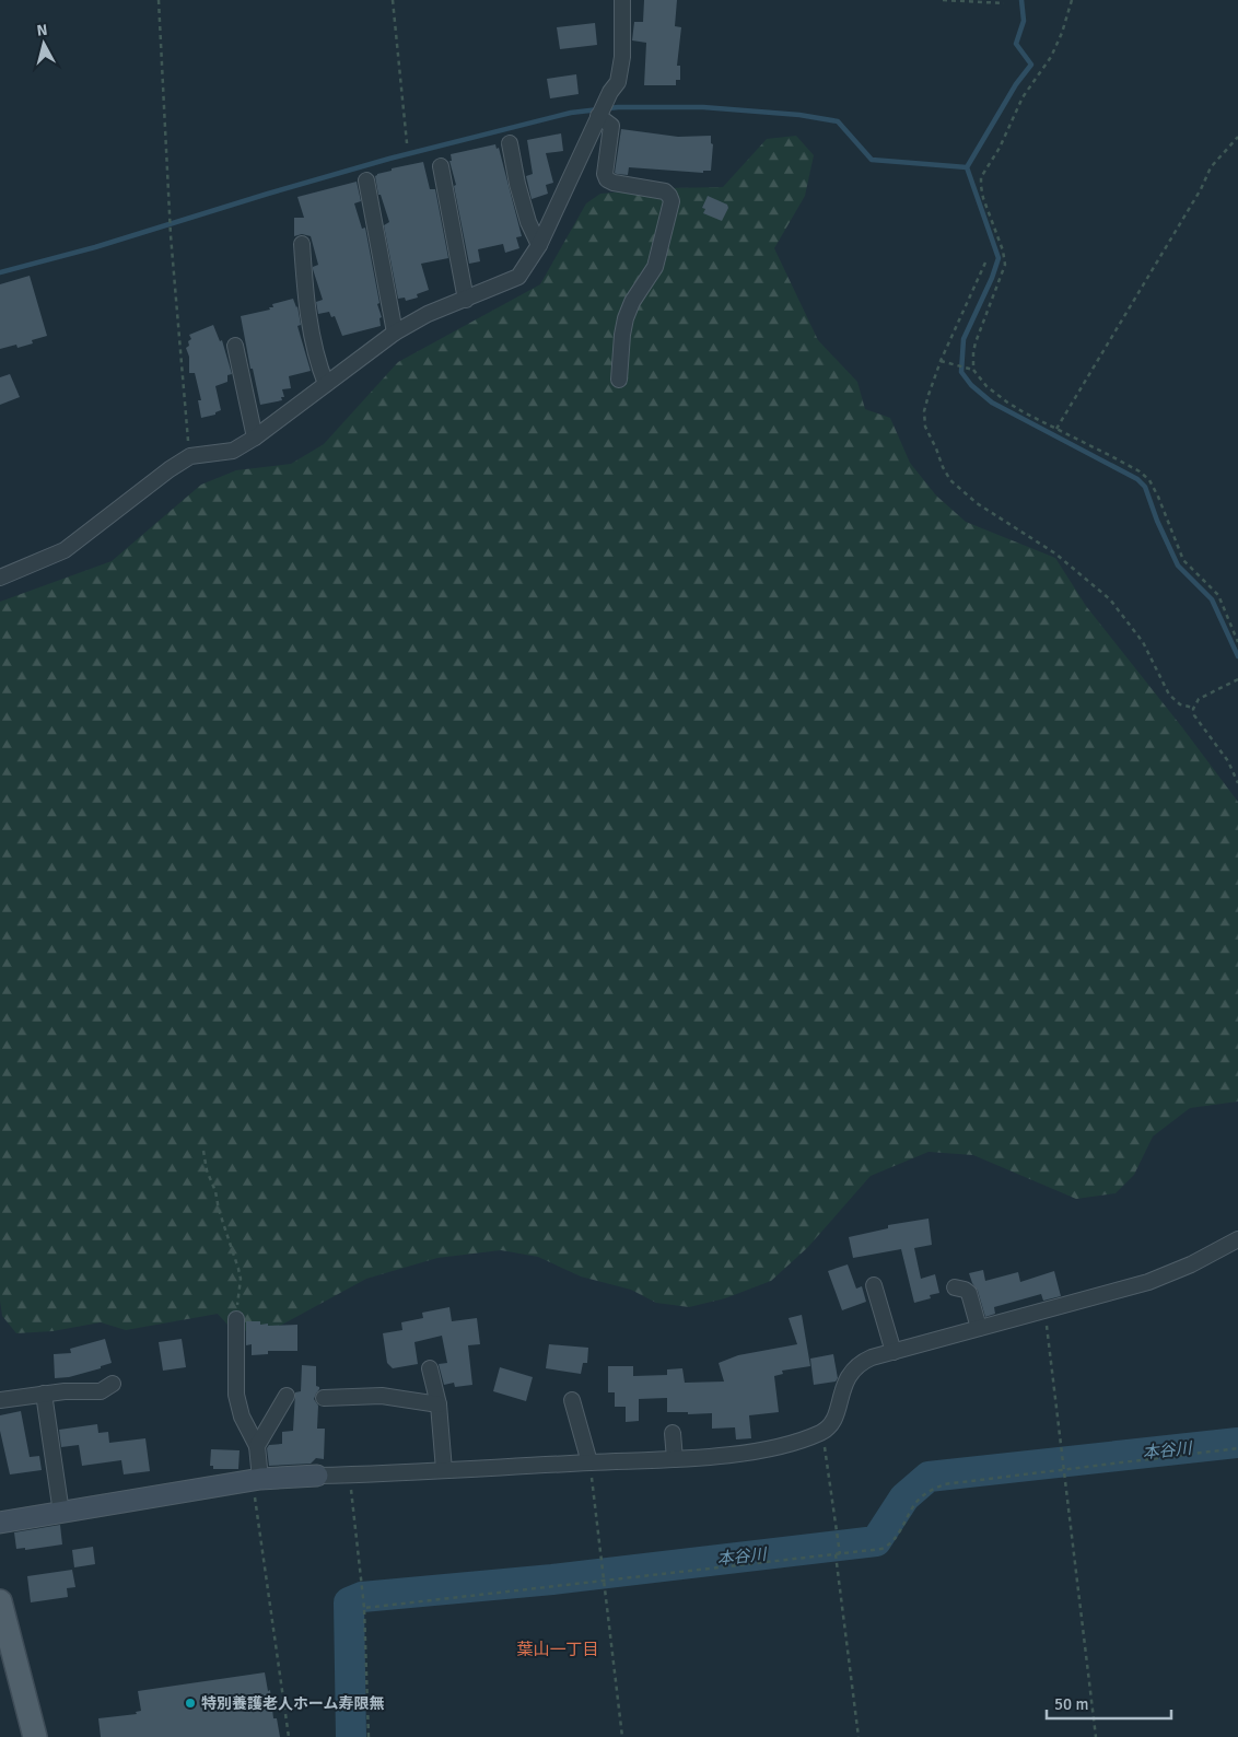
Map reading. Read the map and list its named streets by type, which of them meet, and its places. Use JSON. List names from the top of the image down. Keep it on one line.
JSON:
{"districts":["葉山一丁目"],"water":["本谷川"],"places":["特別養護老人ホーム寿限無"],"scale_bar":"50 m","north":"top"}
